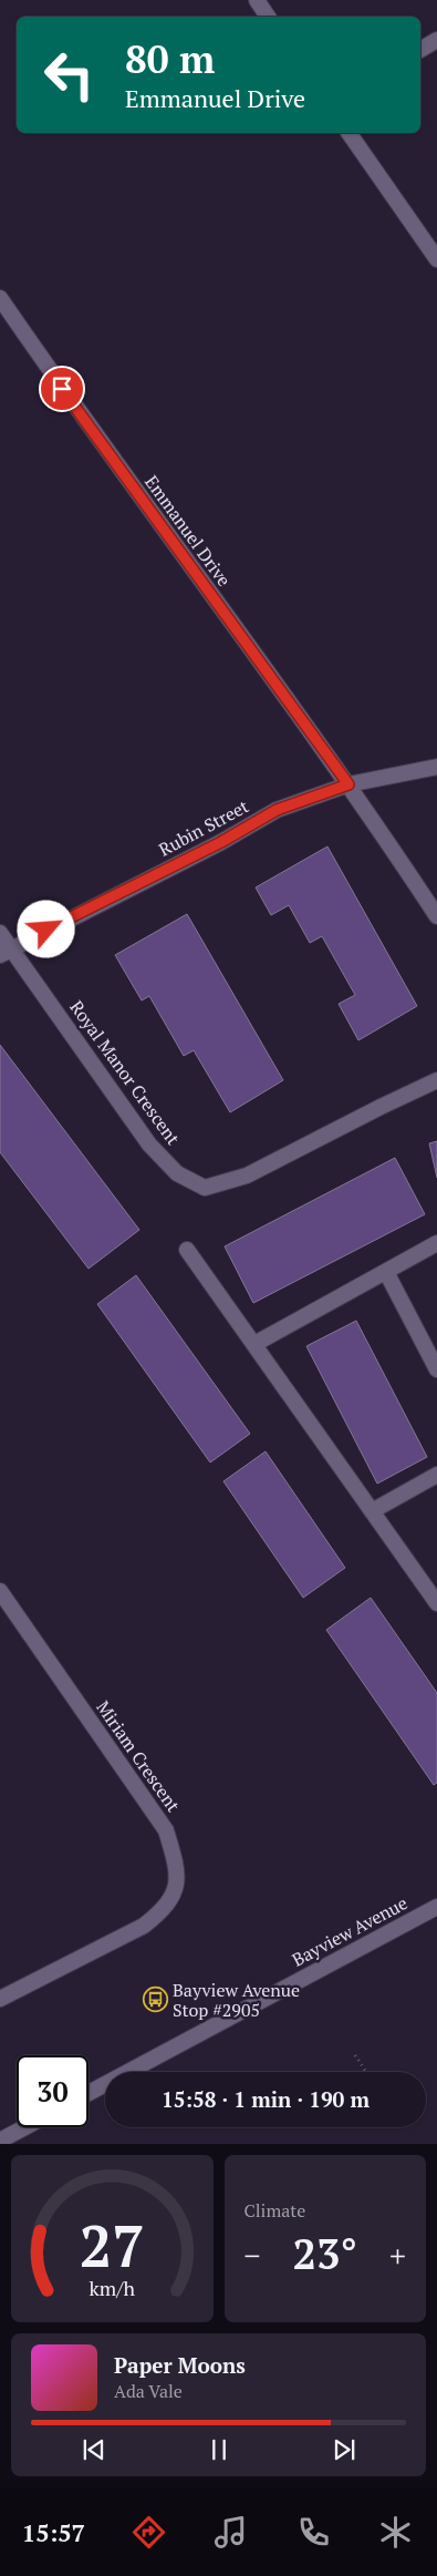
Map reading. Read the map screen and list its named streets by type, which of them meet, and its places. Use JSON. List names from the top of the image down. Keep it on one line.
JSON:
{"streets":{"street":["Emmanuel Drive","Rubin Street","Royal Manor Crescent","Miriam Crescent","Bayview Avenue"]},"crossings":[["Emmanuel Drive","Rubin Street"],["Rubin Street","Royal Manor Crescent"]],"places":{"bus stop":["Bayview Avenue Stop #2905"]},"page":{"turn":["80 m","Emmanuel Drive"],"limit":"30","trip":"15:58 · 1 min · 190 m","tile":"Climate","heat":["−","23°","+"],"song":["Paper Moons","Ada Vale"],"tabs":"15:57","gauge":["27","km/h"]}}
